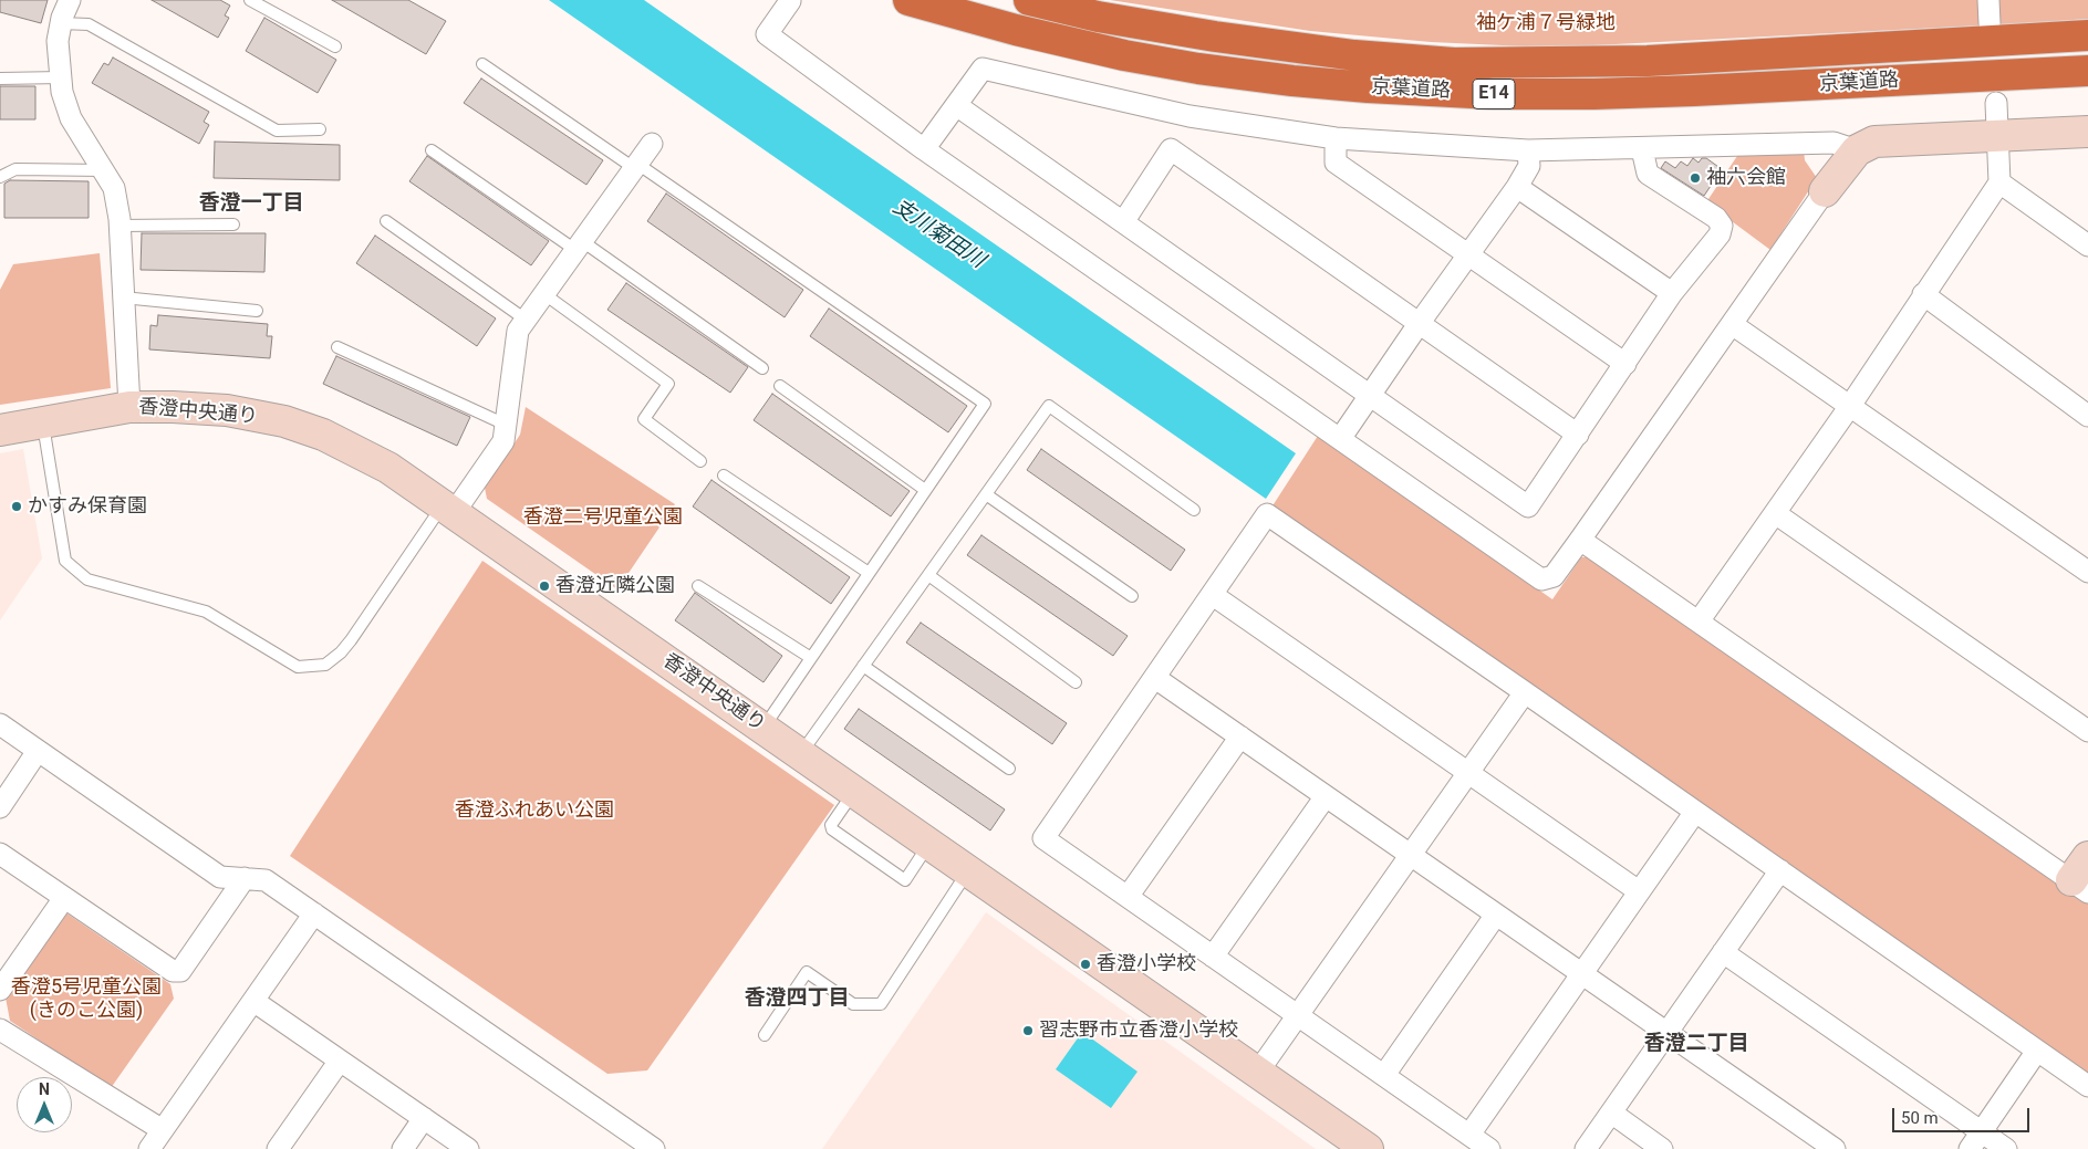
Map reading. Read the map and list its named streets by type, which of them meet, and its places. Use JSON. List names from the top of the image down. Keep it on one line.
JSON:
{"streets":{"highway":["京葉道路","E14"],"street":["香澄中央通り"]},"districts":["香澄一丁目","香澄四丁目","香澄二丁目"],"water":["支川菊田川"],"parks":["袖ケ浦７号緑地","香澄二号児童公園","香澄ふれあい公園","香澄5号児童公園 (きのこ公園)"],"places":["袖六会館","かすみ保育園","香澄近隣公園","香澄小学校","習志野市立香澄小学校"],"scale_bar":"50 m","north":"top"}
